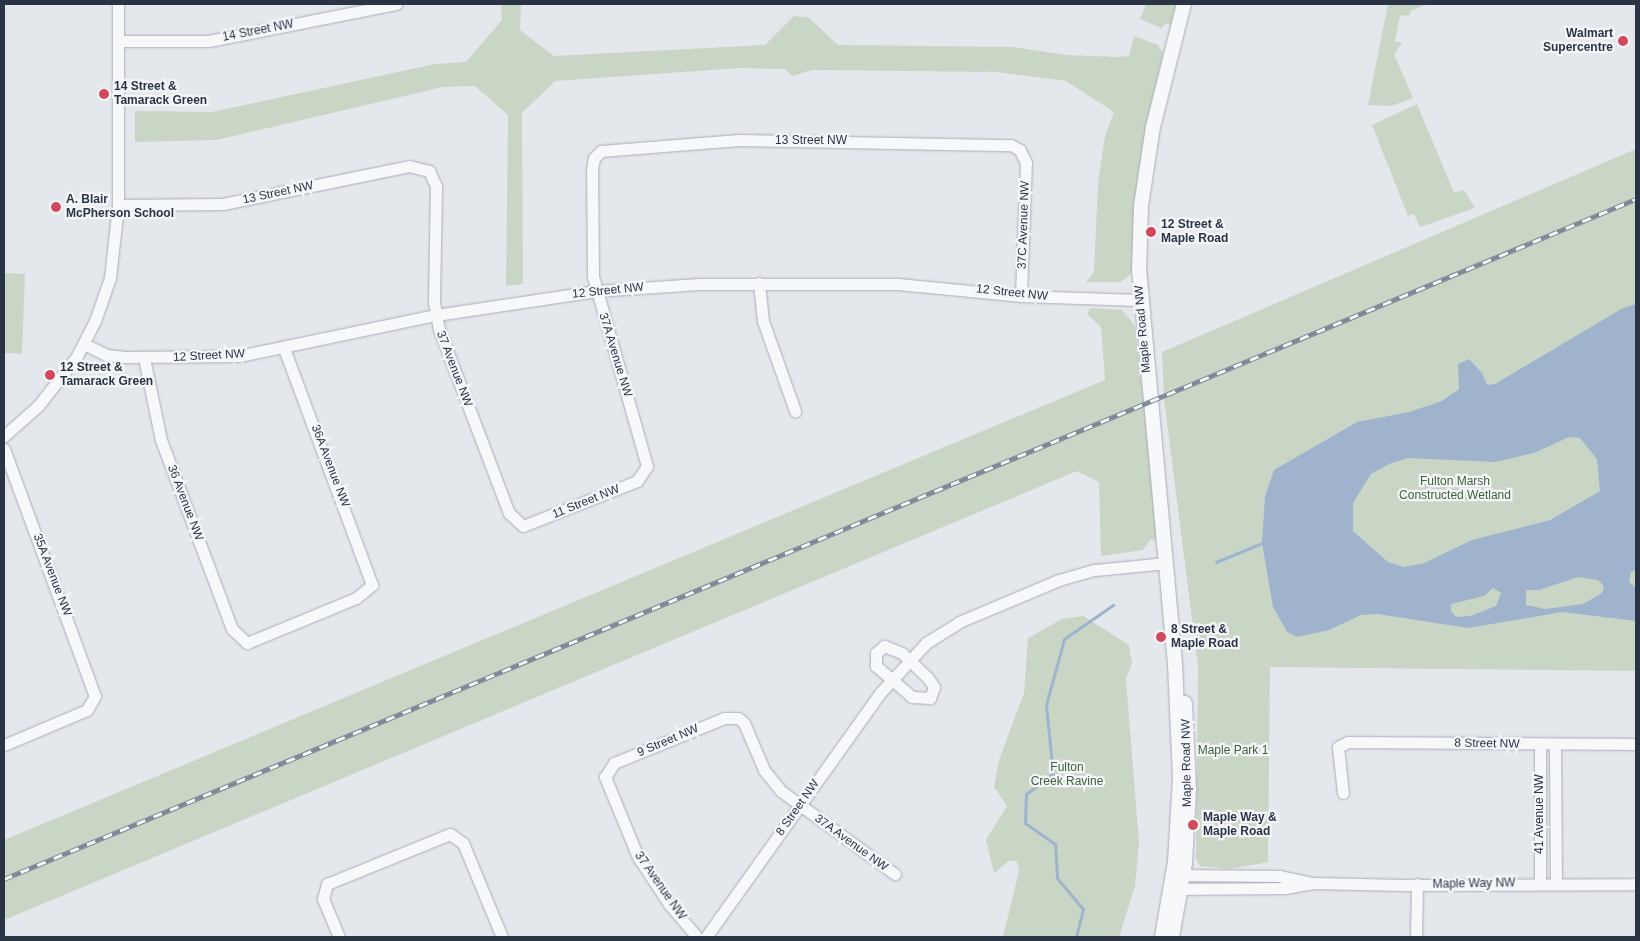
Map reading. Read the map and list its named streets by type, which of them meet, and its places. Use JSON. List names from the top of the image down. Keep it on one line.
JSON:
{"streets":{"street":["14 Street NW","13 Street NW","37C Avenue NW","12 Street NW","Maple Road NW","37A Avenue NW","37 Avenue NW","36A Avenue NW","11 Street NW","36 Avenue NW","35A Avenue NW","9 Street NW","8 Street NW","41 Avenue NW","Maple Way NW"]},"crossings":[["13 Street NW","37C Avenue NW"],["13 Street NW","37A Avenue NW"],["13 Street NW","37 Avenue NW"],["37C Avenue NW","12 Street NW"],["12 Street NW","Maple Road NW"],["12 Street NW","37A Avenue NW"],["12 Street NW","37 Avenue NW"],["12 Street NW","36A Avenue NW"],["12 Street NW","36 Avenue NW"],["Maple Road NW","8 Street NW"],["Maple Road NW","Maple Way NW"],["37A Avenue NW","11 Street NW"],["37A Avenue NW","9 Street NW"],["37A Avenue NW","8 Street NW"],["37 Avenue NW","11 Street NW"],["37 Avenue NW","9 Street NW"],["36A Avenue NW","36 Avenue NW"],["8 Street NW","41 Avenue NW"],["41 Avenue NW","Maple Way NW"]],"parks":["Fulton Marsh Constructed Wetland","Maple Park 1","Fulton Creek Ravine"],"places":["Walmart Supercentre","14 Street & Tamarack Green","A. Blair McPherson School","12 Street & Maple Road","12 Street & Tamarack Green","8 Street & Maple Road","Maple Way & Maple Road"]}
